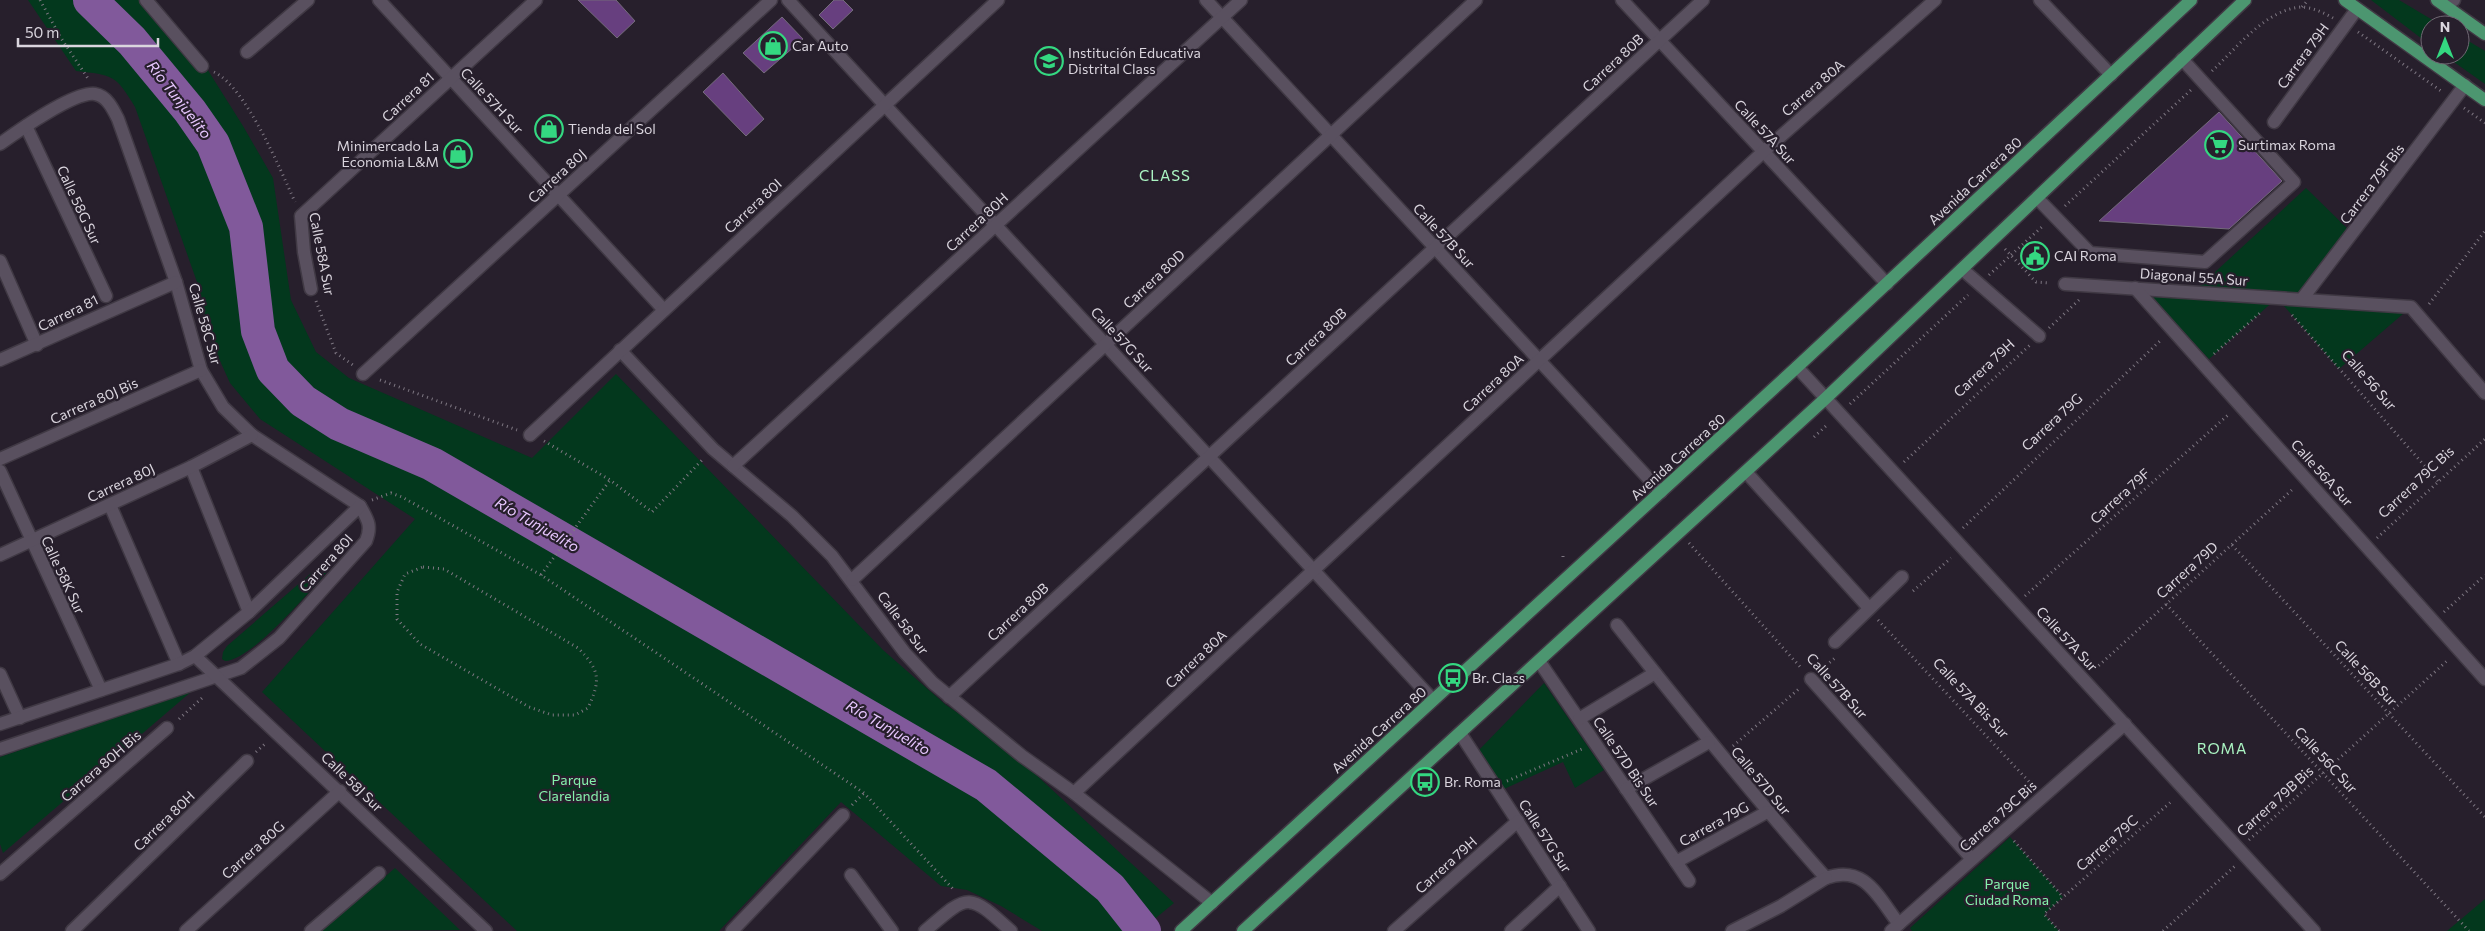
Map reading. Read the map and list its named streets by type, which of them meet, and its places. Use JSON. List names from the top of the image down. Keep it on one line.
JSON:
{"streets":{"main road":["Avenida Carrera 80"],"street":["Carrera 79H","Carrera 80B","Carrera 80A","Carrera 81","Calle 57H Sur","Calle 57A Sur","Carrera 80J","Carrera 79F Bis","Calle 58G Sur","Carrera 80I","Carrera 80H","Calle 57B Sur","Calle 58A Sur","Diagonal 55A Sur","Carrera 80D","Calle 58C Sur","Calle 57G Sur","Carrera 80J Bis","Carrera 79G","Calle 56A Sur","Carrera 79C Bis","Calle 58K Sur","Calle 58 Sur","Calle 57D Bis Sur","Carrera 80H Bis","Calle 57D Sur","Calle 58J Sur","Carrera 80G"],"path":["Calle 56 Sur","Carrera 79F","Carrera 79D","Calle 56B Sur","Calle 57A Bis Sur","Calle 56C Sur","Carrera 79B Bis","Carrera 79C"]},"crossings":[["Carrera 79H","Calle 57A Sur"],["Carrera 79H","Diagonal 55A Sur"],["Carrera 79H","Calle 57G Sur"],["Carrera 80B","Calle 57A Sur"],["Carrera 80B","Calle 57B Sur"],["Carrera 80B","Calle 57G Sur"],["Carrera 80B","Calle 58 Sur"],["Carrera 80A","Calle 57A Sur"],["Carrera 80A","Calle 57B Sur"],["Carrera 80A","Calle 57G Sur"],["Carrera 80A","Calle 58 Sur"],["Carrera 81","Calle 57H Sur"],["Carrera 81","Calle 58A Sur"],["Carrera 81","Calle 58C Sur"],["Calle 57H Sur","Carrera 80J"],["Calle 57H Sur","Carrera 80I"],["Calle 57A Sur","Avenida Carrera 80"],["Calle 57A Sur","Carrera 79G"],["Calle 57A Sur","Carrera 79C Bis"],["Calle 57A Sur","Carrera 79F"],["Calle 57A Sur","Carrera 79D"],["Calle 57A Sur","Carrera 79B Bis"],["Calle 57A Sur","Carrera 79C"],["Carrera 80J","Calle 58A Sur"],["Carrera 80J","Calle 58C Sur"],["Carrera 80J","Calle 58K Sur"],["Avenida Carrera 80","Calle 57B Sur"],["Avenida Carrera 80","Calle 57G Sur"],["Avenida Carrera 80","Calle 58 Sur"],["Carrera 79F Bis","Diagonal 55A Sur"],["Carrera 80I","Calle 58A Sur"],["Carrera 80I","Calle 58C Sur"],["Carrera 80I","Calle 57G Sur"],["Carrera 80I","Calle 58K Sur"],["Carrera 80I","Calle 58 Sur"],["Carrera 80I","Calle 58J Sur"],["Carrera 80H","Calle 57B Sur"],["Carrera 80H","Calle 57G Sur"],["Carrera 80H","Calle 58 Sur"],["Calle 57B Sur","Carrera 80D"],["Calle 57B Sur","Carrera 79C Bis"],["Calle 58A Sur","Calle 58 Sur"],["Diagonal 55A Sur","Calle 56 Sur"],["Diagonal 55A Sur","Calle 56A Sur"],["Carrera 80D","Calle 57G Sur"],["Carrera 80D","Calle 58 Sur"],["Calle 58C Sur","Carrera 80J Bis"],["Calle 56 Sur","Carrera 79C Bis"],["Carrera 79G","Calle 56A Sur"],["Carrera 79G","Calle 57D Bis Sur"],["Carrera 79G","Calle 57D Sur"],["Calle 56A Sur","Carrera 79C Bis"],["Calle 56A Sur","Carrera 79F"],["Calle 56A Sur","Carrera 79D"],["Calle 56A Sur","Carrera 79B Bis"],["Carrera 79C Bis","Calle 57A Bis Sur"],["Carrera 79D","Calle 56B Sur"],["Carrera 79D","Calle 56C Sur"],["Calle 56B Sur","Carrera 79B Bis"],["Calle 56C Sur","Carrera 79B Bis"],["Calle 58J Sur","Carrera 80G"]],"districts":["CLASS","ROMA"],"water":["Río Tunjuelito"],"parks":["Parque Clarelandia","Parque Ciudad Roma"],"places":{"shop":["Car Auto","Tienda del Sol","Minimercado La Economia L&M"],"school or university":["Institución Educativa Distrital Class"],"supermarket":["Surtimax Roma"],"public building":["CAI Roma"],"bus stop":["Br. Class","Br. Roma"]},"scale_bar":"50 m","north":"top"}
